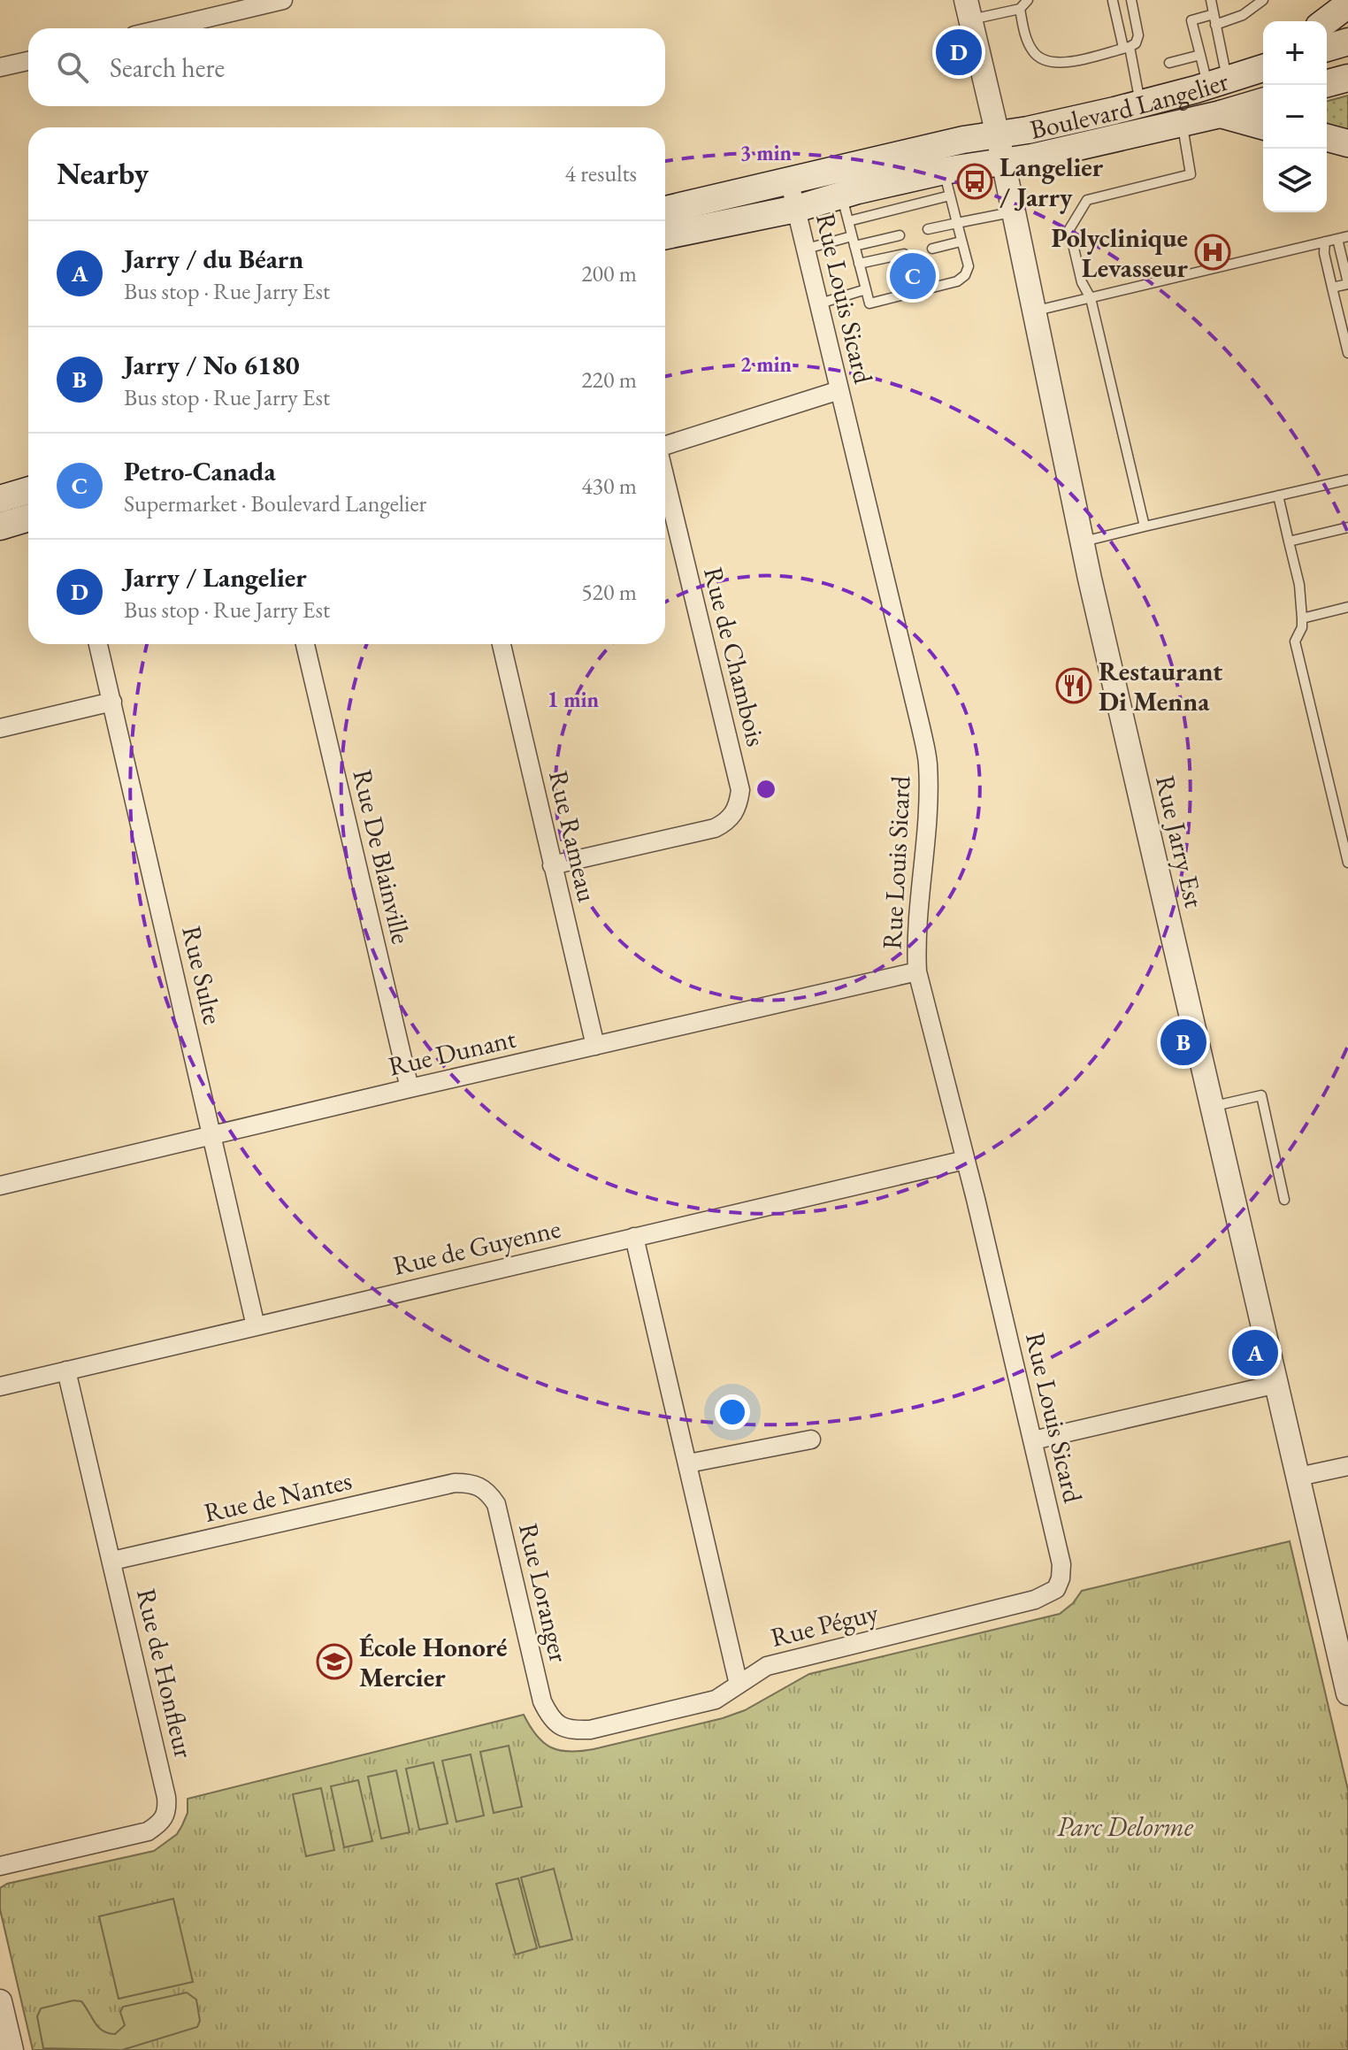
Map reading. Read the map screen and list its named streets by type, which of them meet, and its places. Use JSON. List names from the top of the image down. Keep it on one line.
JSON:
{"streets":{"main road":["Boulevard Langelier"],"street":["Rue Louis Sicard","Rue de Chambois","Rue Rameau","Rue Jarry Est","Rue De Blainville","Rue Sulte","Rue Dunant","Rue de Guyenne","Rue de Nantes","Rue Loranger","Rue Péguy","Rue de Honfleur"]},"crossings":[["Boulevard Langelier","Rue Louis Sicard"],["Boulevard Langelier","Rue Jarry Est"],["Rue Louis Sicard","Rue Dunant"],["Rue Louis Sicard","Rue de Guyenne"],["Rue Louis Sicard","Rue Péguy"],["Rue de Chambois","Rue Rameau"],["Rue Rameau","Rue Dunant"],["Rue De Blainville","Rue Dunant"],["Rue Sulte","Rue Dunant"],["Rue Sulte","Rue de Guyenne"],["Rue de Guyenne","Rue de Honfleur"],["Rue de Nantes","Rue Loranger"],["Rue de Nantes","Rue de Honfleur"],["Rue Loranger","Rue Péguy"]],"parks":["Parc Delorme"],"places":{"bus stop":["Langelier / Jarry"],"hospital":["Polyclinique Levasseur"],"restaurant":["Restaurant Di Menna"],"school or university":["École Honoré Mercier"]},"page":{"map_buttons":["+","−"],"pins":["D","C","B","A"],"search":"Search here","heading":["Nearby","4 results"],"list":[{"mark":"A","name":"Jarry / du Béarn","note":"Bus stop · Rue Jarry Est","value":"200 m"},{"mark":"B","name":"Jarry / No 6180","note":"Bus stop · Rue Jarry Est","value":"220 m"},{"mark":"C","name":"Petro-Canada","note":"Supermarket · Boulevard Langelier","value":"430 m"},{"mark":"D","name":"Jarry / Langelier","note":"Bus stop · Rue Jarry Est","value":"520 m"}]},"rings":["3 min","2 min","1 min"]}
